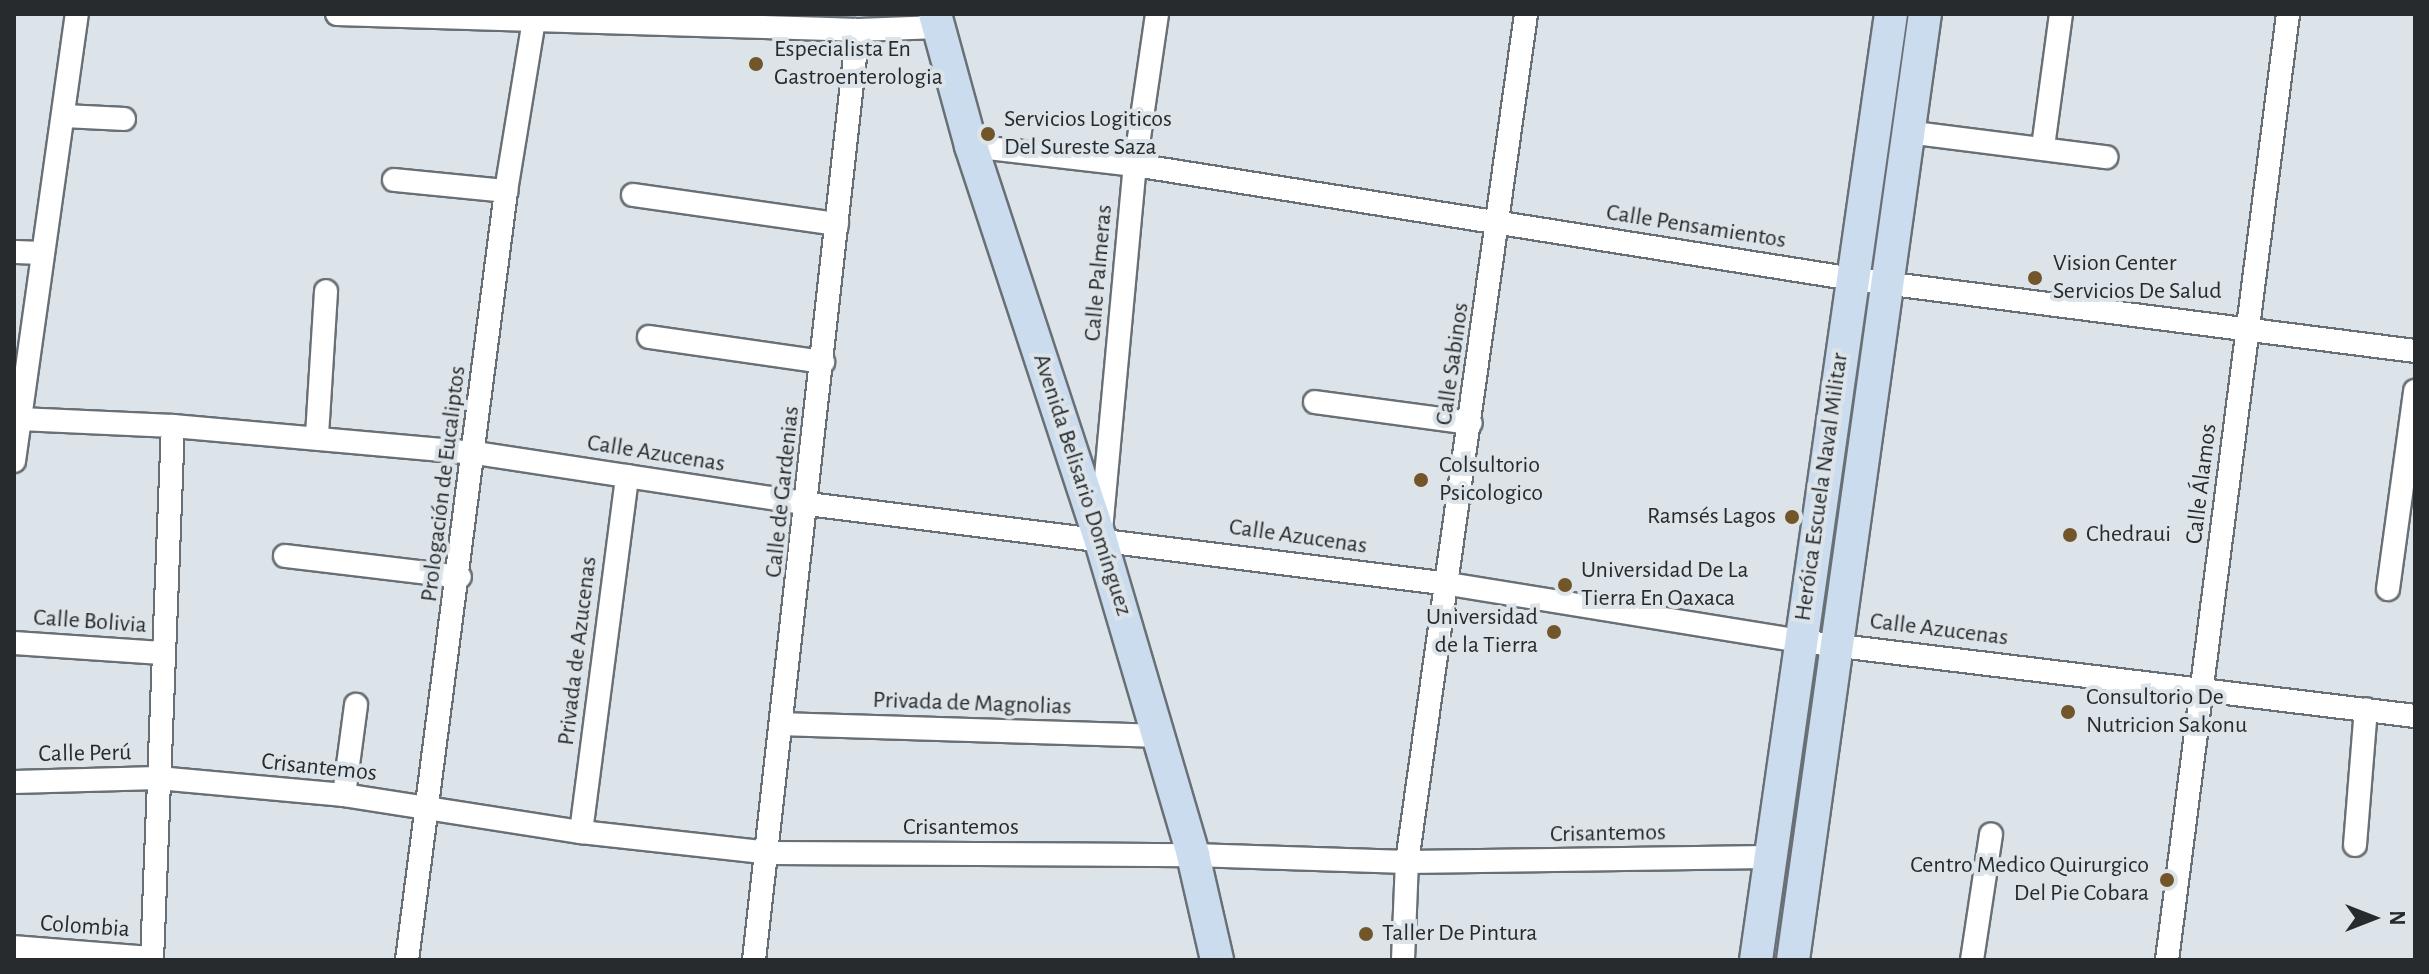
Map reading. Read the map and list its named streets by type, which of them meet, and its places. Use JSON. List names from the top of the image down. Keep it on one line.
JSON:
{"streets":{"street":["Calle Pensamientos","Calle Palmeras","Calle Sabinos","Calle Azucenas","Prologación de Eucaliptos","Calle Álamos","Avenida Belisario Domínguez","Heróica Escuela Naval Militar","Calle de Gardenias","Calle Bolivia","Privada de Azucenas","Privada de Magnolias","Calle Perú","Crisantemos","Colombia"]},"crossings":[["Calle Pensamientos","Calle Palmeras"],["Calle Pensamientos","Calle Sabinos"],["Calle Pensamientos","Calle Álamos"],["Calle Pensamientos","Avenida Belisario Domínguez"],["Calle Pensamientos","Heróica Escuela Naval Militar"],["Calle Palmeras","Calle Azucenas"],["Calle Palmeras","Avenida Belisario Domínguez"],["Calle Sabinos","Calle Azucenas"],["Calle Sabinos","Crisantemos"],["Calle Azucenas","Prologación de Eucaliptos"],["Calle Azucenas","Calle Álamos"],["Calle Azucenas","Avenida Belisario Domínguez"],["Calle Azucenas","Heróica Escuela Naval Militar"],["Calle Azucenas","Calle de Gardenias"],["Calle Azucenas","Privada de Azucenas"],["Prologación de Eucaliptos","Crisantemos"],["Avenida Belisario Domínguez","Privada de Magnolias"],["Avenida Belisario Domínguez","Crisantemos"],["Heróica Escuela Naval Militar","Crisantemos"],["Calle de Gardenias","Privada de Magnolias"],["Calle de Gardenias","Crisantemos"],["Privada de Azucenas","Crisantemos"],["Calle Perú","Crisantemos"]],"places":["Especialista En Gastroenterologia","Servicios Logiticos Del Sureste Saza","Vision Center Servicios De Salud","Colsultorio Psicologico","Ramsés Lagos","Chedraui","Universidad De La Tierra En Oaxaca","Universidad de la Tierra","Consultorio De Nutricion Sakonu","Centro Medico Quirurgico Del Pie Cobara","Taller De Pintura"],"north":"right"}
